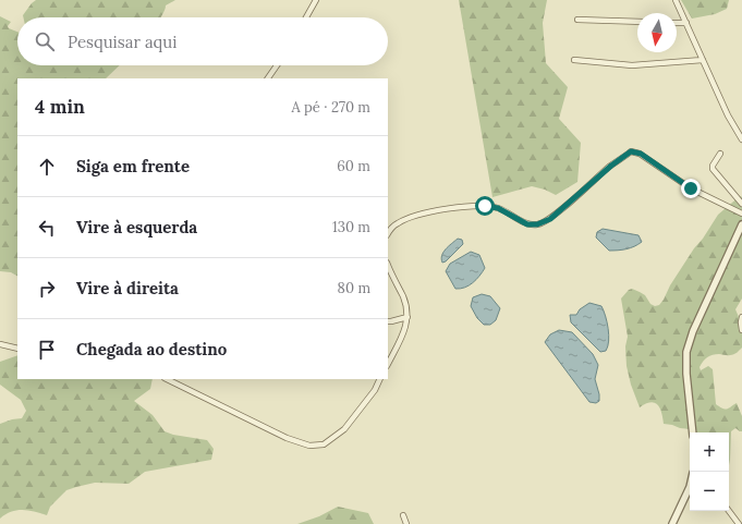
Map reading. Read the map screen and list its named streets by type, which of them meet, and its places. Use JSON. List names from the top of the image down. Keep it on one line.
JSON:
{"north":"bottom","page":{"search":"Pesquisar aqui","heading":["4 min","A pé · 270 m"],"list":[["Siga em frente","60 m"],["Vire à esquerda","130 m"],["Vire à direita","80 m"],"Chegada ao destino"],"map_buttons":["+","−"]}}
